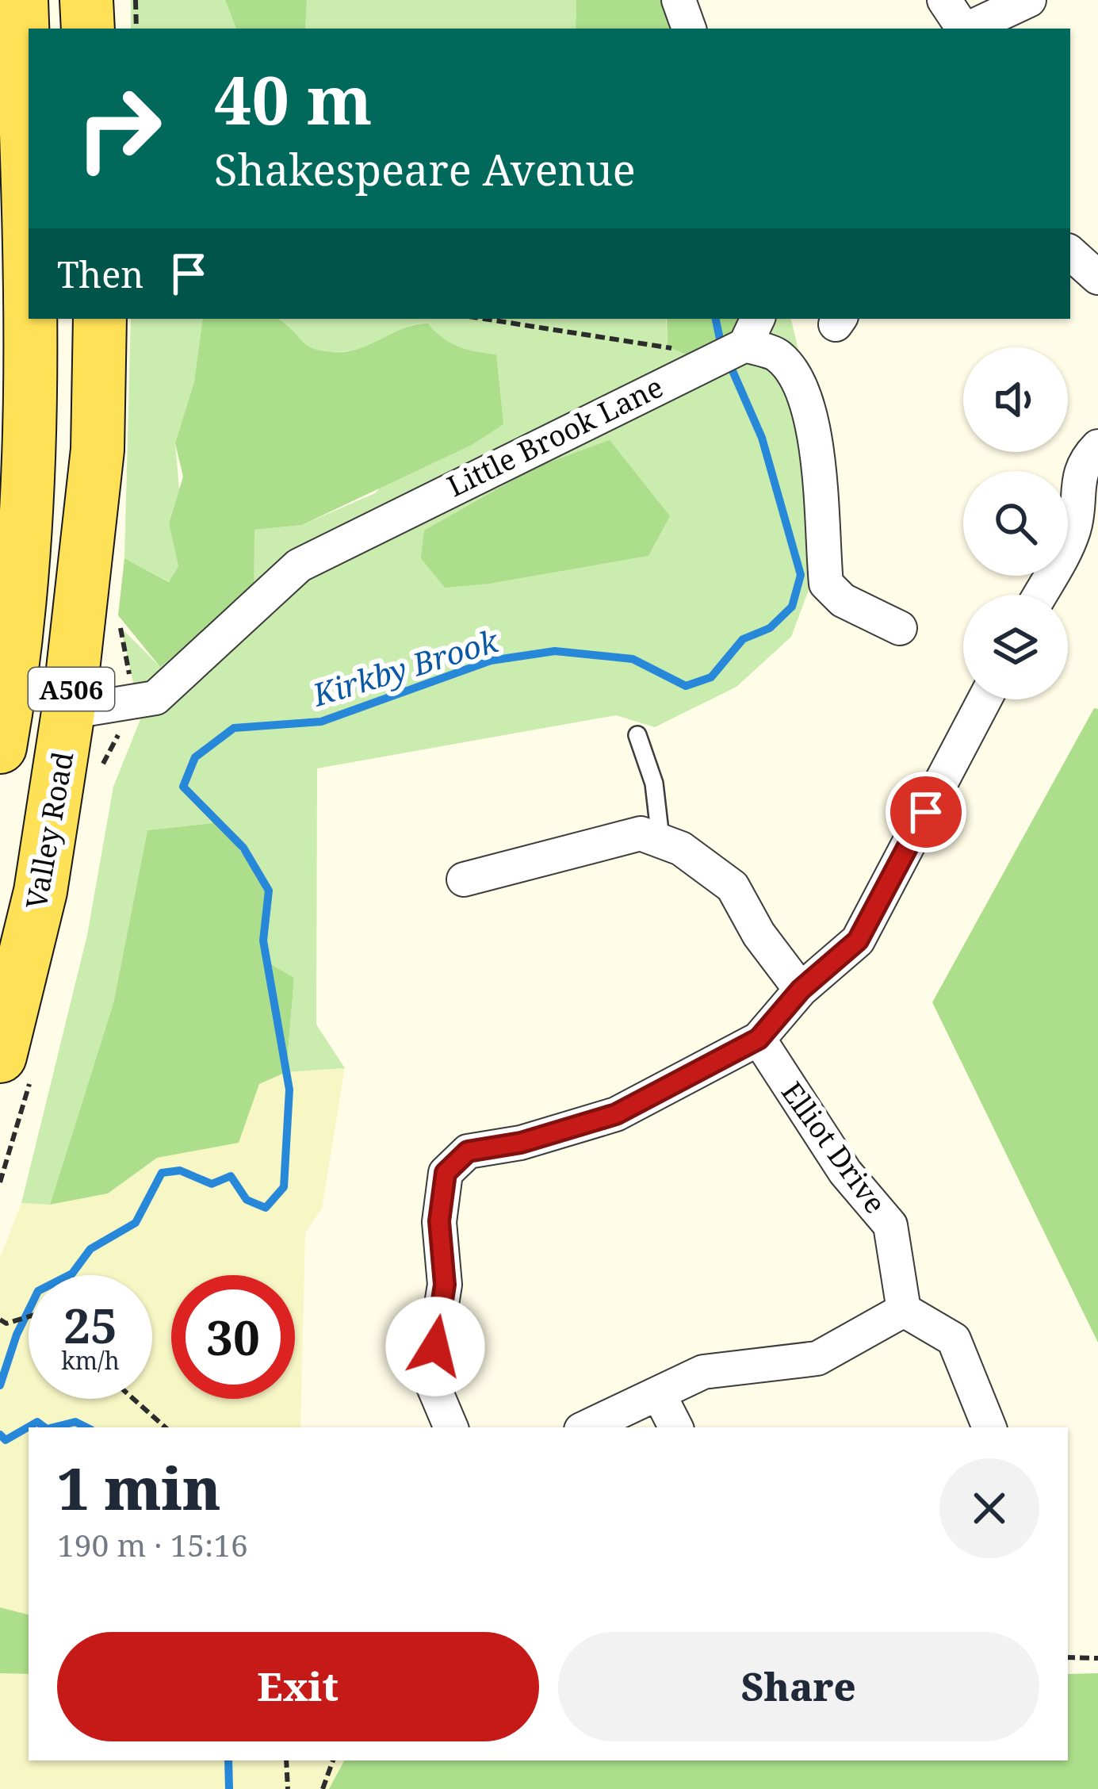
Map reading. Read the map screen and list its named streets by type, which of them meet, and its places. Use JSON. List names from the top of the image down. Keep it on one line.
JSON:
{"streets":{"main road":["A506","Valley Road"],"street":["Little Brook Lane","Elliot Drive"]},"crossings":[["Little Brook Lane","Valley Road"]],"water":["Kirkby Brook"],"page":{"turn":["40 m","Shakespeare Avenue"],"then":"Then","speed":"25 km/h","limit":"30","heading":["1 min","190 m · 15:16"],"buttons":["Exit","Share"]}}
